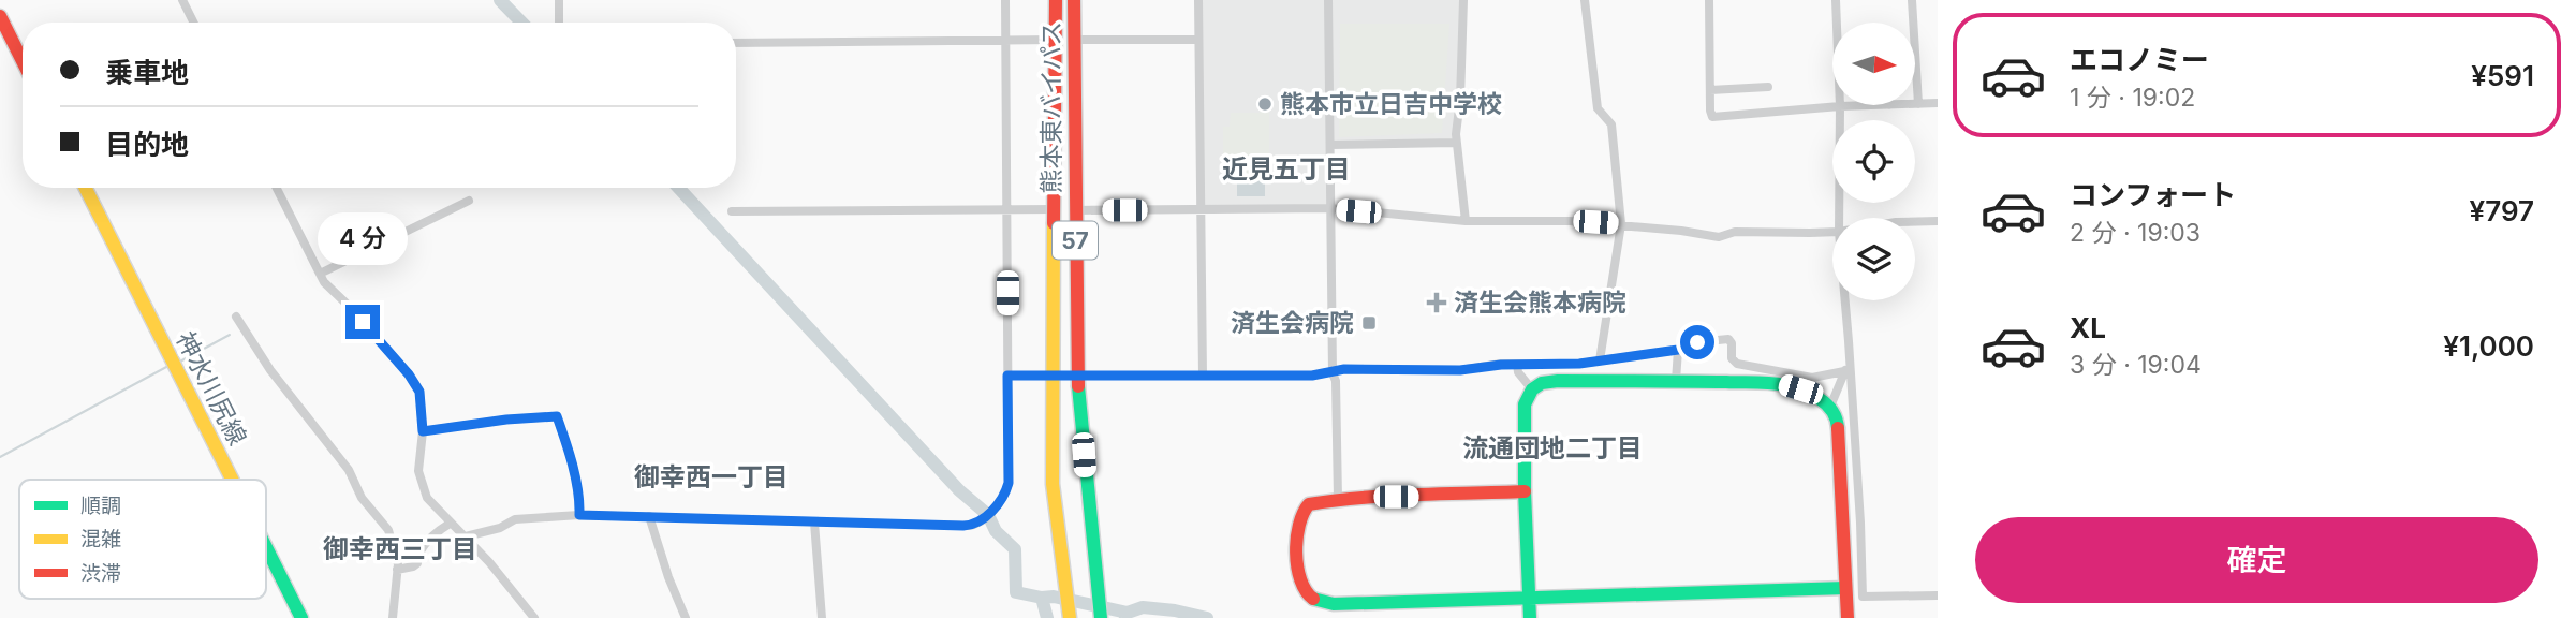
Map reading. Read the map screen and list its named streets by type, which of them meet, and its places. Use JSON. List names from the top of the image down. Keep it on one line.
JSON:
{"streets":{"main road":["熊本東バイパス","57","神水川尻線"]},"districts":["近見五丁目","流通団地二丁目","御幸西一丁目","御幸西三丁目"],"places":{"other":["熊本市立日吉中学校"],"health":["済生会熊本病院"],"transit":["済生会病院"]},"legend":["順調","混雑","渋滞"],"north":"right","page":{"list":[{"name":"エコノミー","note":"1 分 · 19:02","value":"¥591"},{"name":"コンフォート","note":"2 分 · 19:03","value":"¥797"},{"name":"XL","note":"3 分 · 19:04","value":"¥1,000"}],"banner":["乗車地","目的地"],"bubble":"4 分","buttons":"確定"}}
